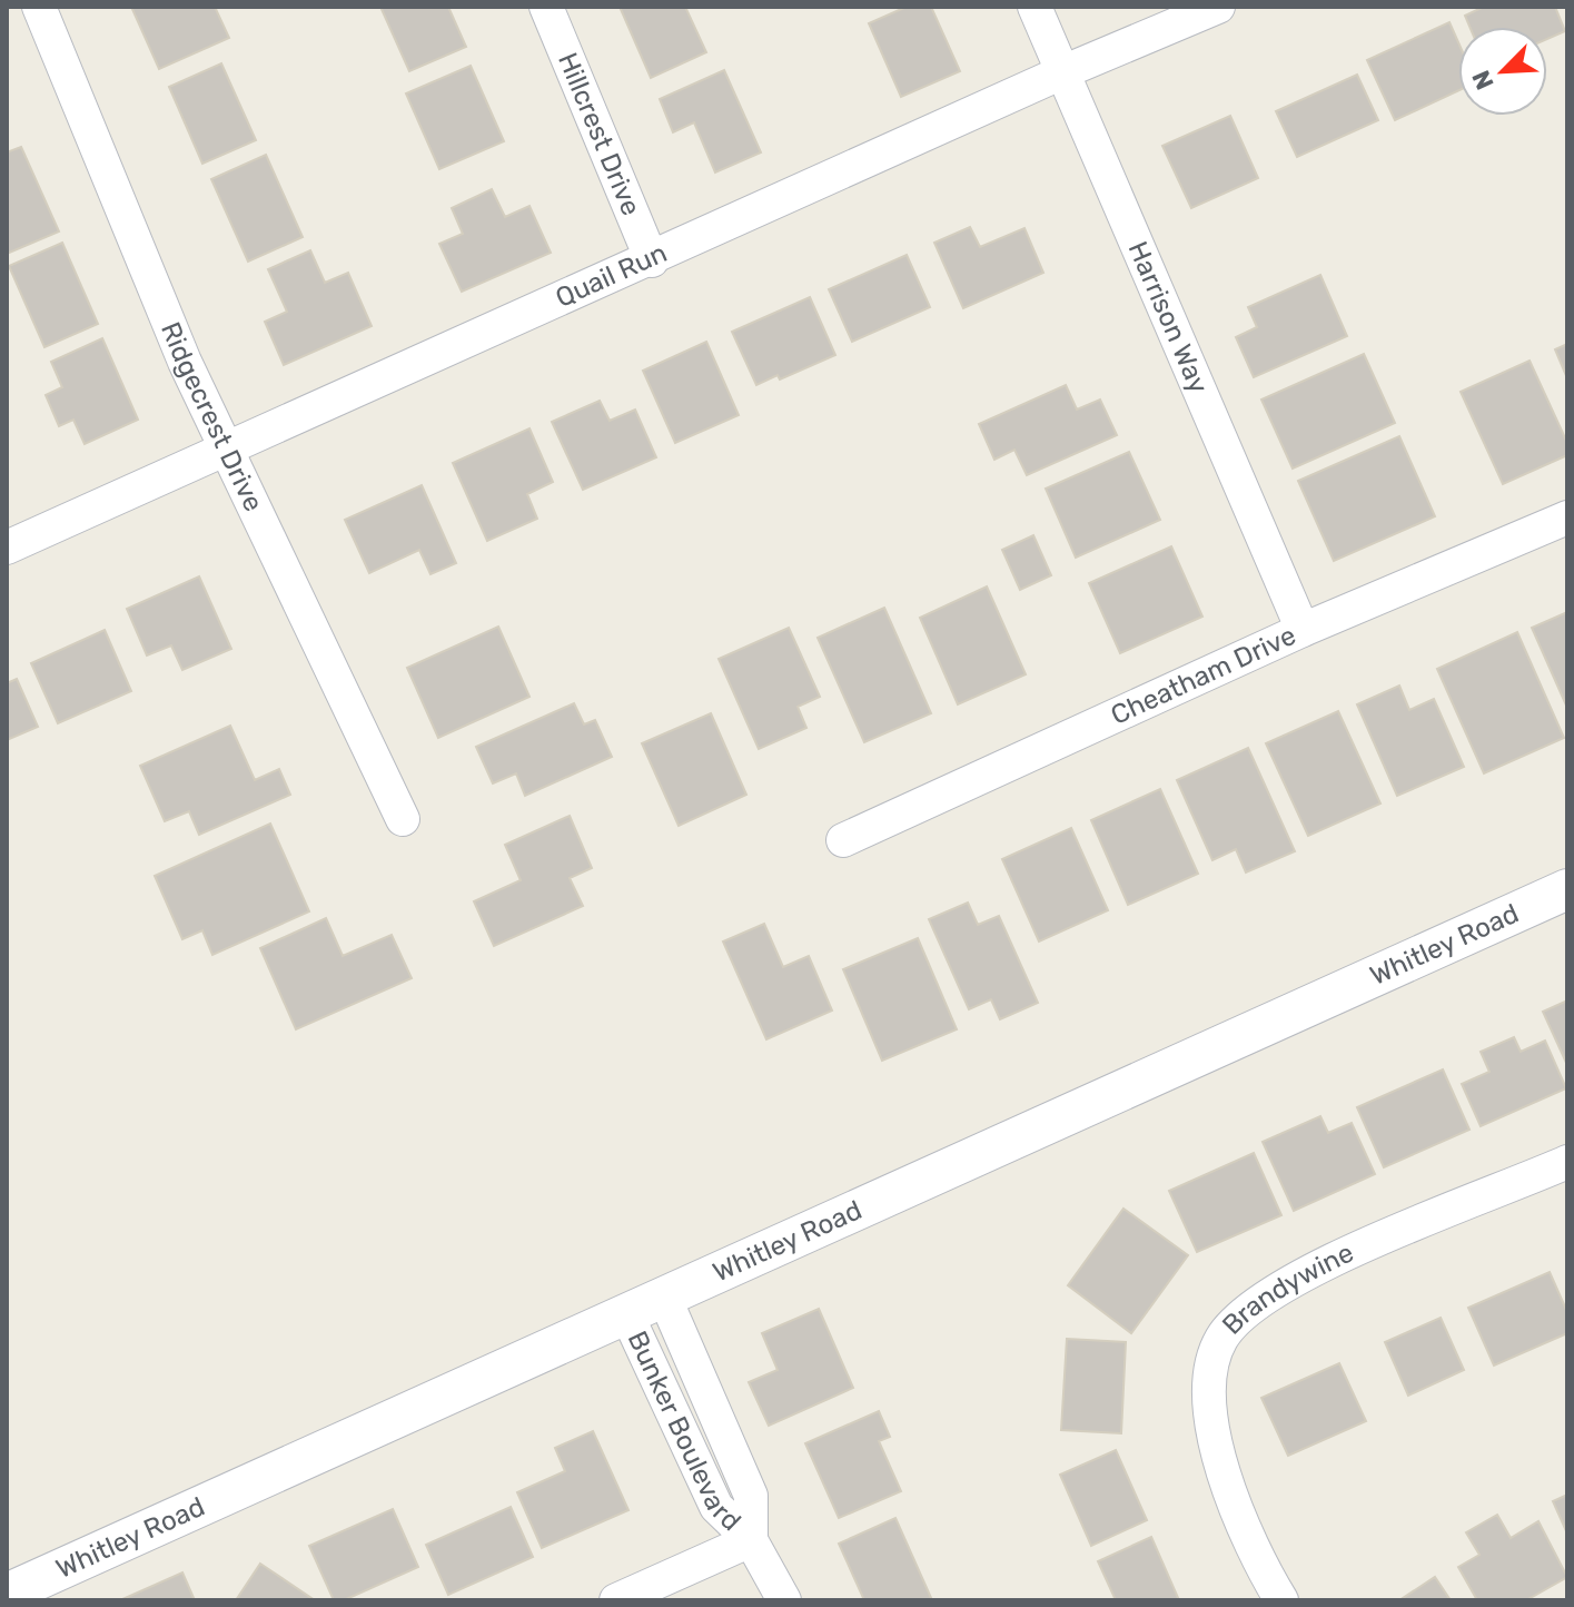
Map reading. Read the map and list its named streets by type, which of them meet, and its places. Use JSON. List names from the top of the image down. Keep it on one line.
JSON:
{"streets":{"street":["Hillcrest Drive","Quail Run","Harrison Way","Ridgecrest Drive","Cheatham Drive","Whitley Road","Brandywine","Bunker Boulevard"]},"crossings":[["Hillcrest Drive","Quail Run"],["Quail Run","Harrison Way"],["Quail Run","Ridgecrest Drive"],["Harrison Way","Cheatham Drive"],["Whitley Road","Bunker Boulevard"]],"north":"bottom left"}
